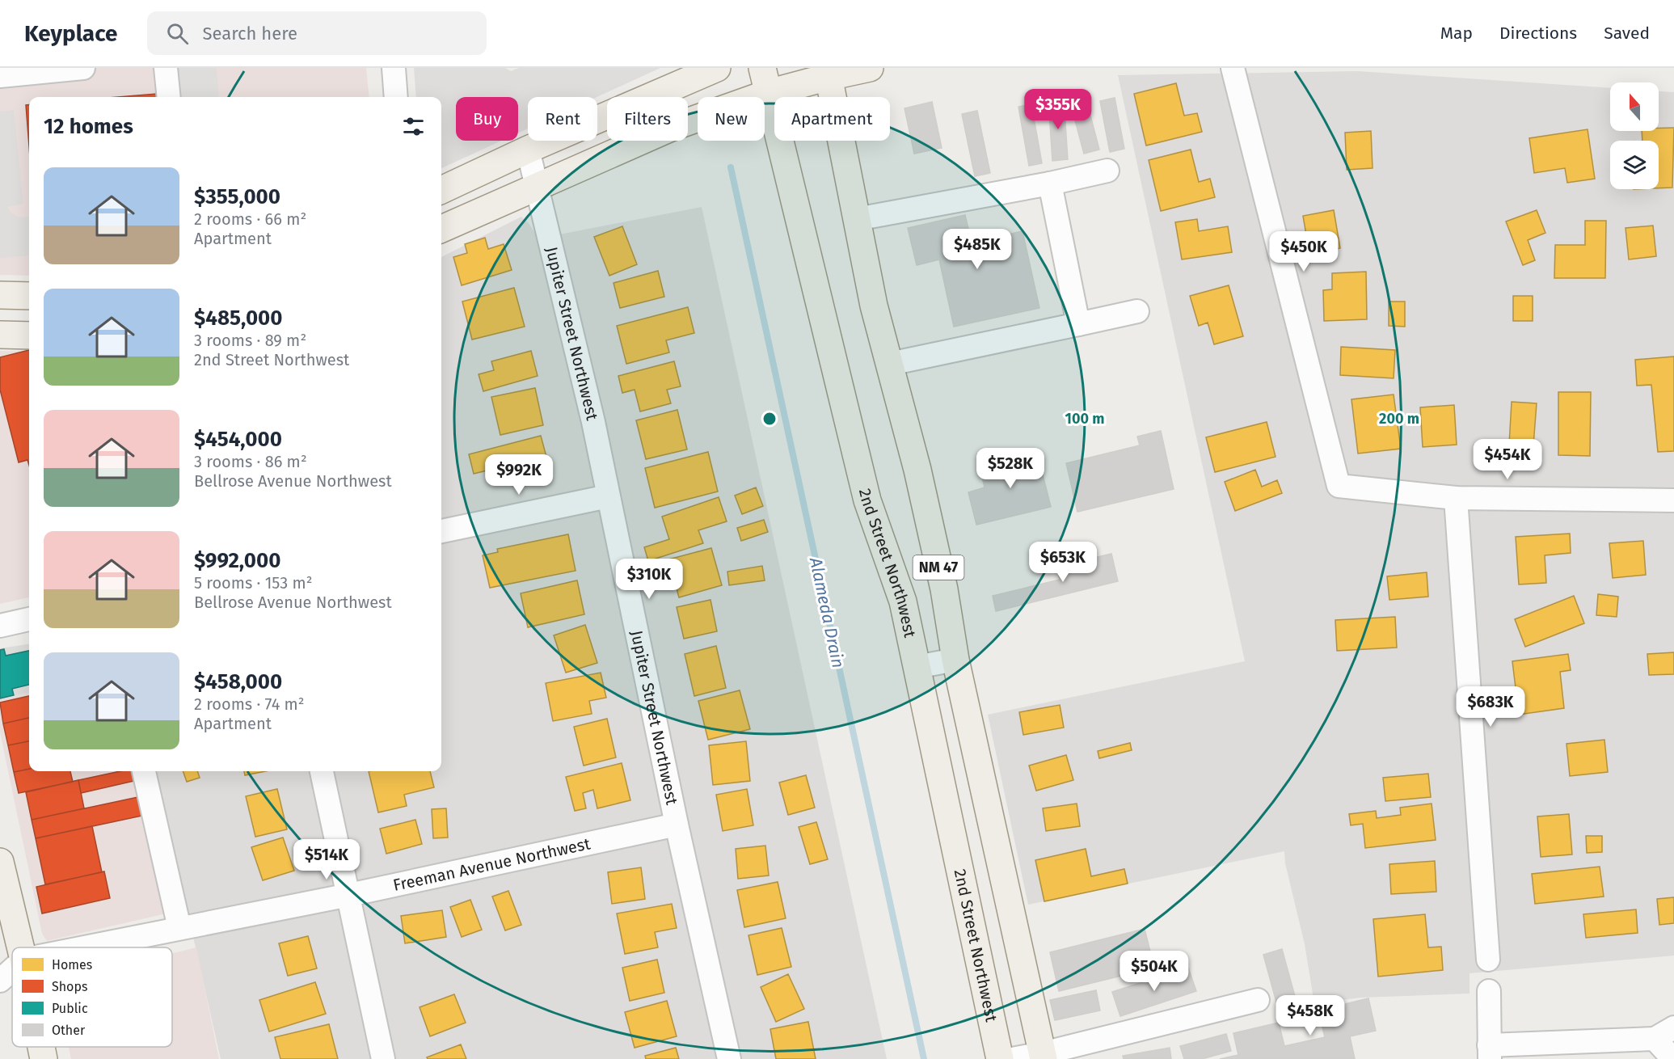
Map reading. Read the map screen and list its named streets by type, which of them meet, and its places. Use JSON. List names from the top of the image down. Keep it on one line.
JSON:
{"streets":{"main road":["2nd Street Northwest","NM 47"],"street":["Jupiter Street Northwest","Freeman Avenue Northwest"]},"crossings":[["Jupiter Street Northwest","Freeman Avenue Northwest"]],"water":["Alameda Drain"],"legend":["Homes","Shops","Public","Other"],"north":"top","page":{"header":"Keyplace","search":"Search here","nav":["Map","Directions","Saved"],"price":["$355K","$485K","$450K","$454K","$528K","$992K","$653K","$310K","$683K","$514K","$504K","$458K"],"chip":["Buy","Rent","Filters","New","Apartment"],"heading":"12 homes","list":[{"name":"$355,000","note":"2 rooms · 66 m² · Apartment"},{"name":"$485,000","note":"3 rooms · 89 m² · 2nd Street Northwest"},{"name":"$454,000","note":"3 rooms · 86 m² · Bellrose Avenue Northwest"},{"name":"$992,000","note":"5 rooms · 153 m² · Bellrose Avenue Northwest"},{"name":"$458,000","note":"2 rooms · 74 m² · Apartment"}]},"rings":["100 m","200 m"]}
